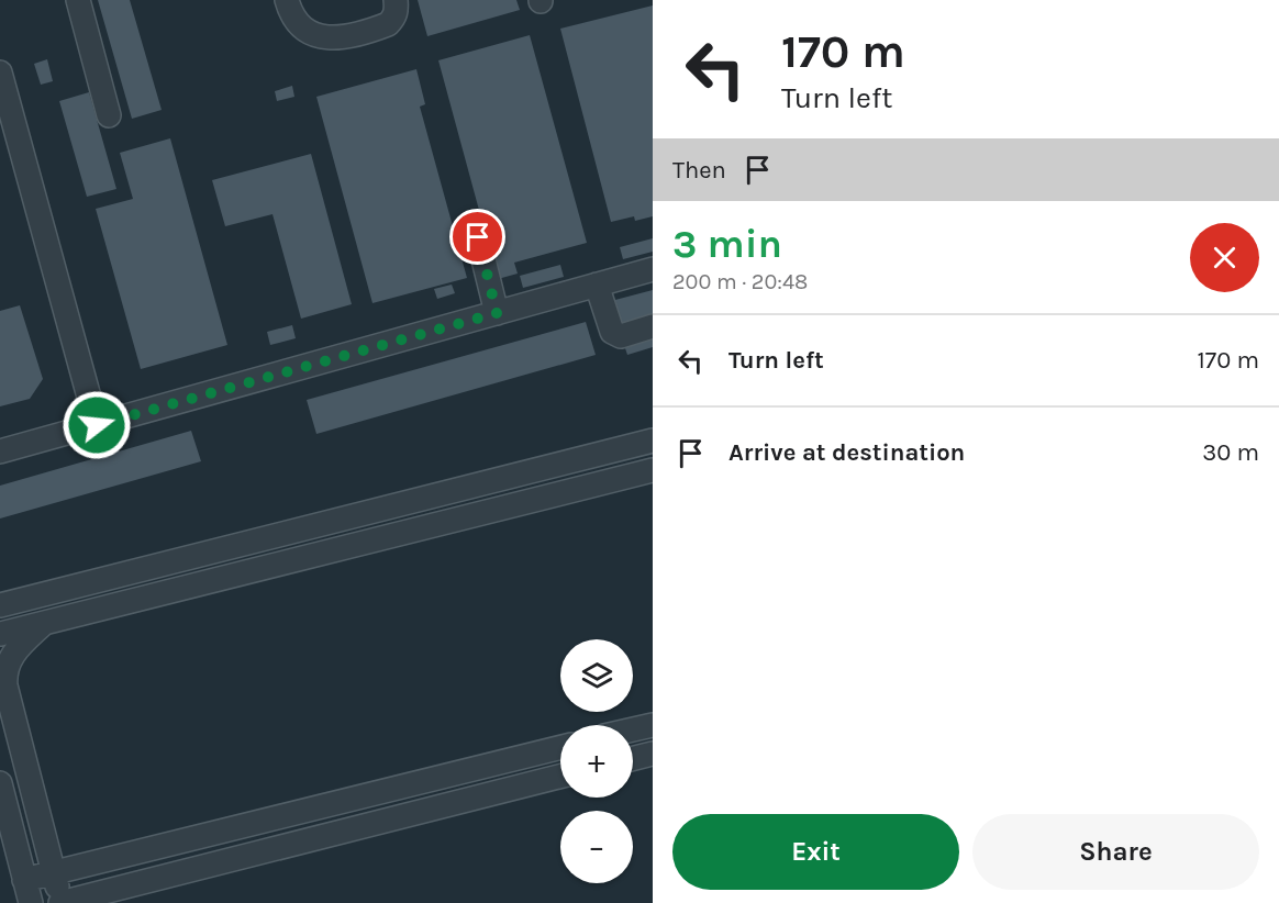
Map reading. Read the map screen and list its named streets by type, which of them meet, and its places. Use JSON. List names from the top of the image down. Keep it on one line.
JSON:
{"page":{"turn":["170 m","Turn left"],"then":"Then","heading":["3 min","200 m · 20:48"],"list":[{"name":"Turn left","value":"170 m"},{"name":"Arrive at destination","value":"30 m"}],"map_buttons":["+","−"],"buttons":["Exit","Share"]}}
